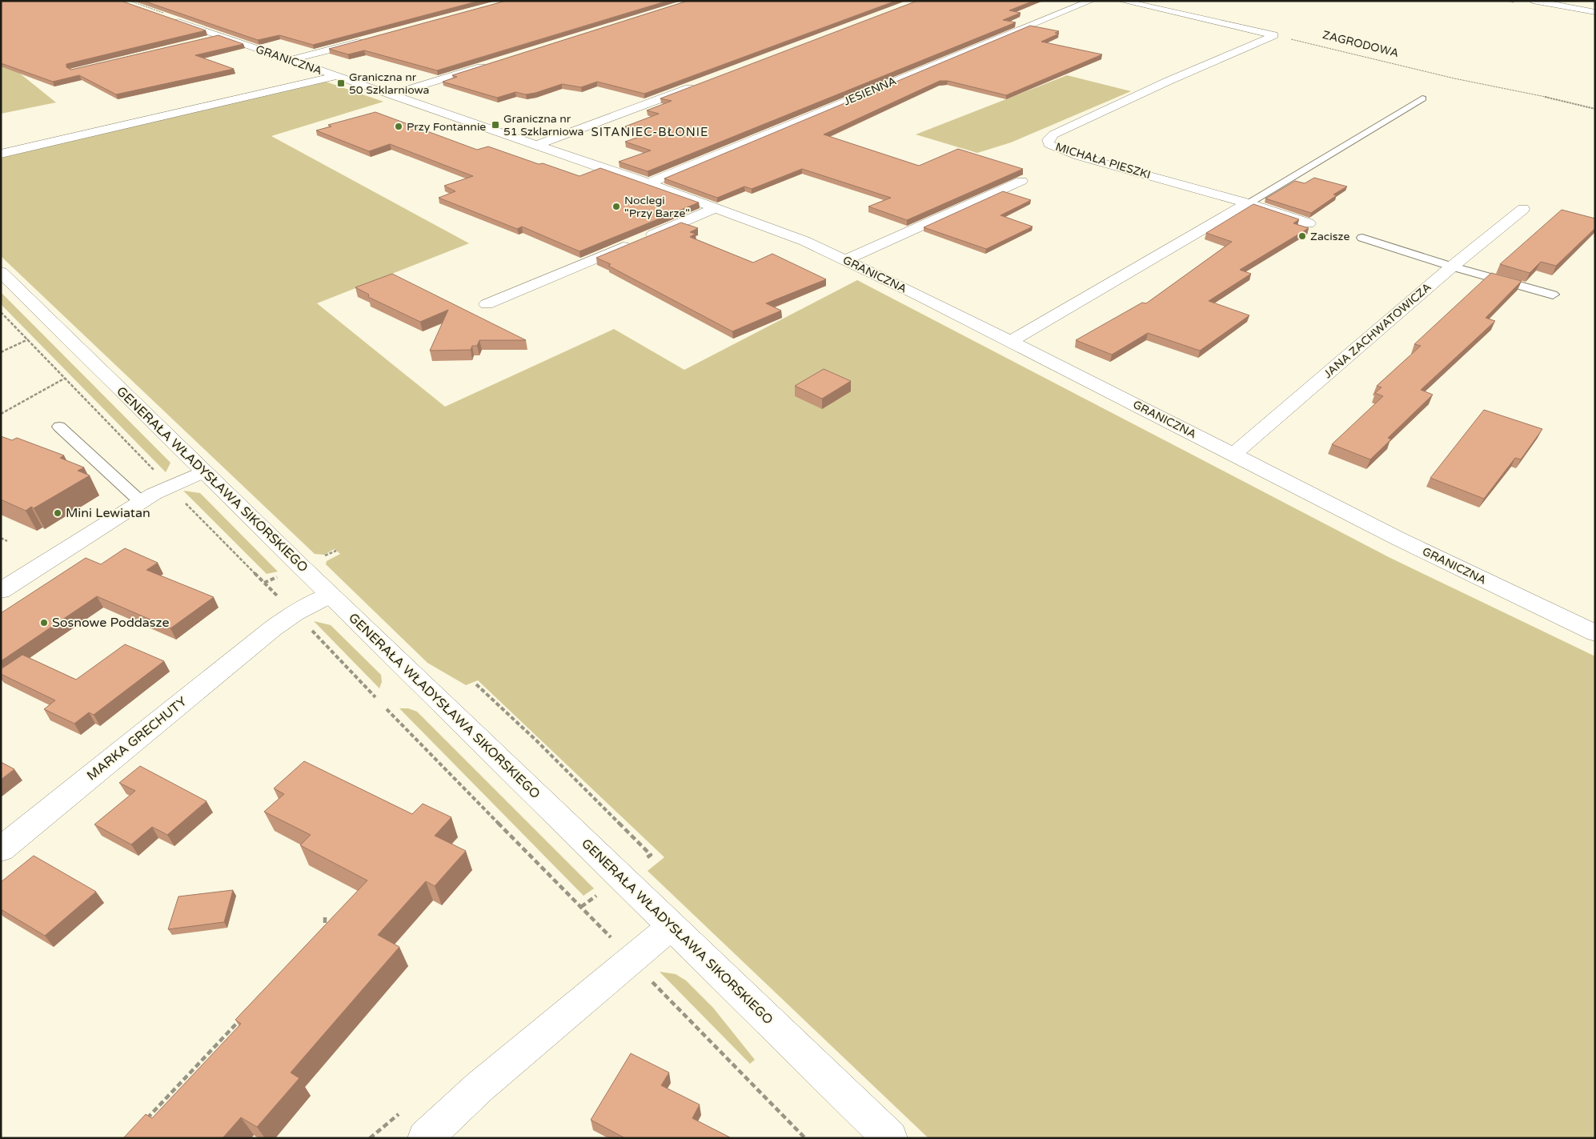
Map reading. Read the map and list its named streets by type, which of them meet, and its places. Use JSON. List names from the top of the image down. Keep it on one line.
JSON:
{"streets":{"main road":["GRANICZNA","JESIENNA","MICHAŁA PIESZKI","JANA ZACHWATOWICZA","GENERAŁA WŁADYSŁAWA SIKORSKIEGO","MARKA GRECHUTY"],"path":["ZAGRODOWA"]},"crossings":[["ZAGRODOWA","MICHAŁA PIESZKI"],["GRANICZNA","JESIENNA"],["GRANICZNA","JANA ZACHWATOWICZA"],["GENERAŁA WŁADYSŁAWA SIKORSKIEGO","MARKA GRECHUTY"]],"districts":["SITANIEC-BŁONIE"],"places":{"transit":["Graniczna nr 50 Szklarniowa","Graniczna nr 51 Szklarniowa"],"other":["Przy Fontannie","Noclegi \"Przy Barze\"","Zacisze","Mini Lewiatan","Sosnowe Poddasze"]}}
